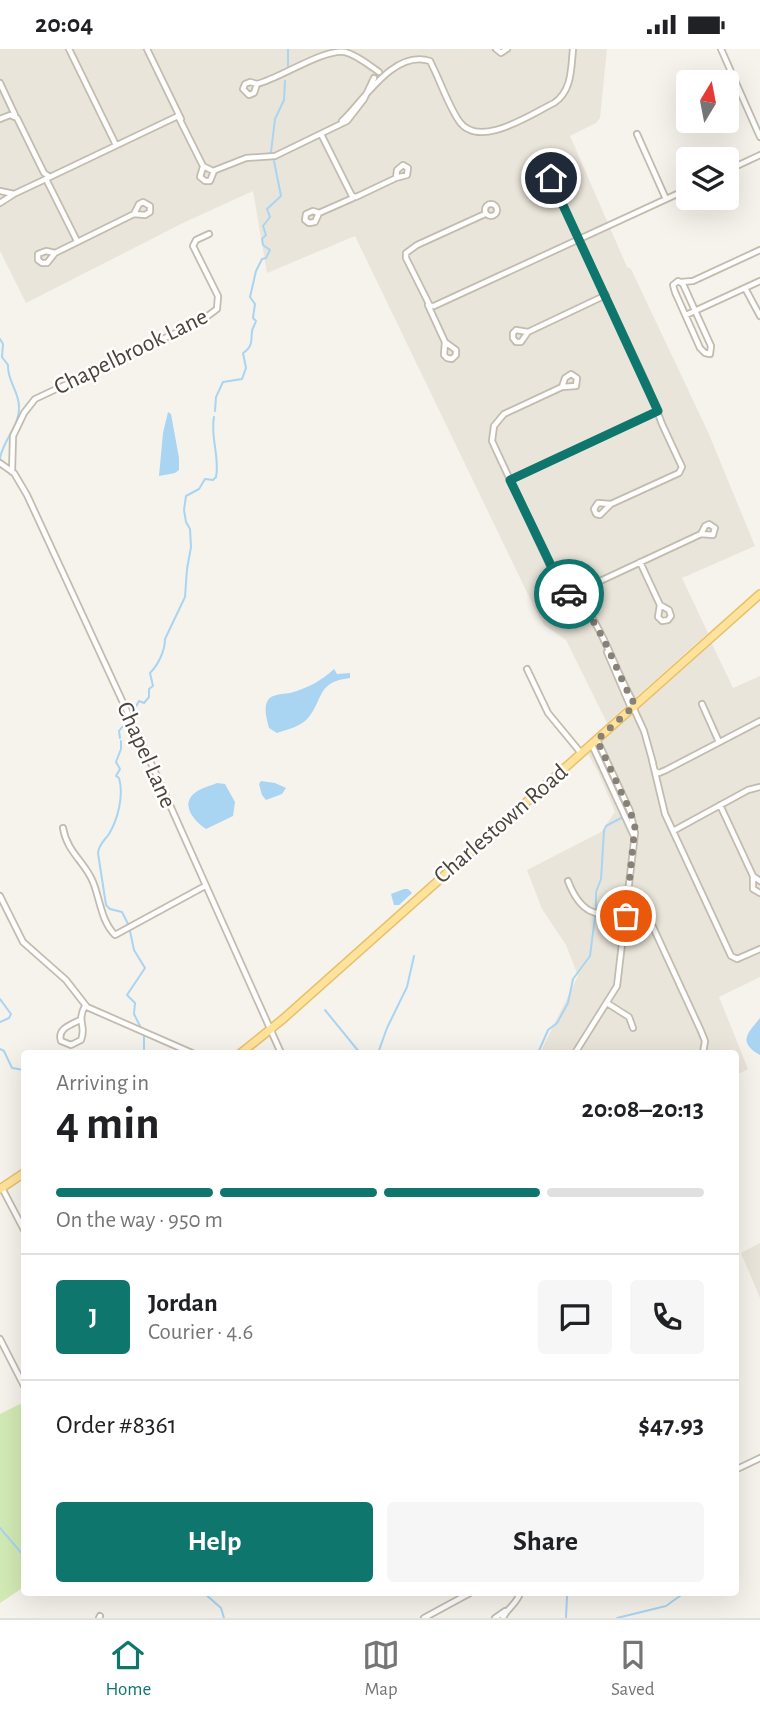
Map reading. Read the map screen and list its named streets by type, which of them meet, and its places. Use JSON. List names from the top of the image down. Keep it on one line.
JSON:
{"streets":{"main road":["Charlestown Road"],"street":["Chapelbrook Lane","Chapel Lane"]},"crossings":[["Chapelbrook Lane","Chapel Lane"],["Chapel Lane","Charlestown Road"]],"north":"top","page":{"status":"20:04","heading":["4 min","Arriving in","20:08–20:13"],"panel":["Jordan","Courier · 4.6","Order #8361","$47.93"],"bar":"On the way · 950 m","round":"J","buttons":["Help","Share"],"tabs":["Home","Map","Saved"]}}
